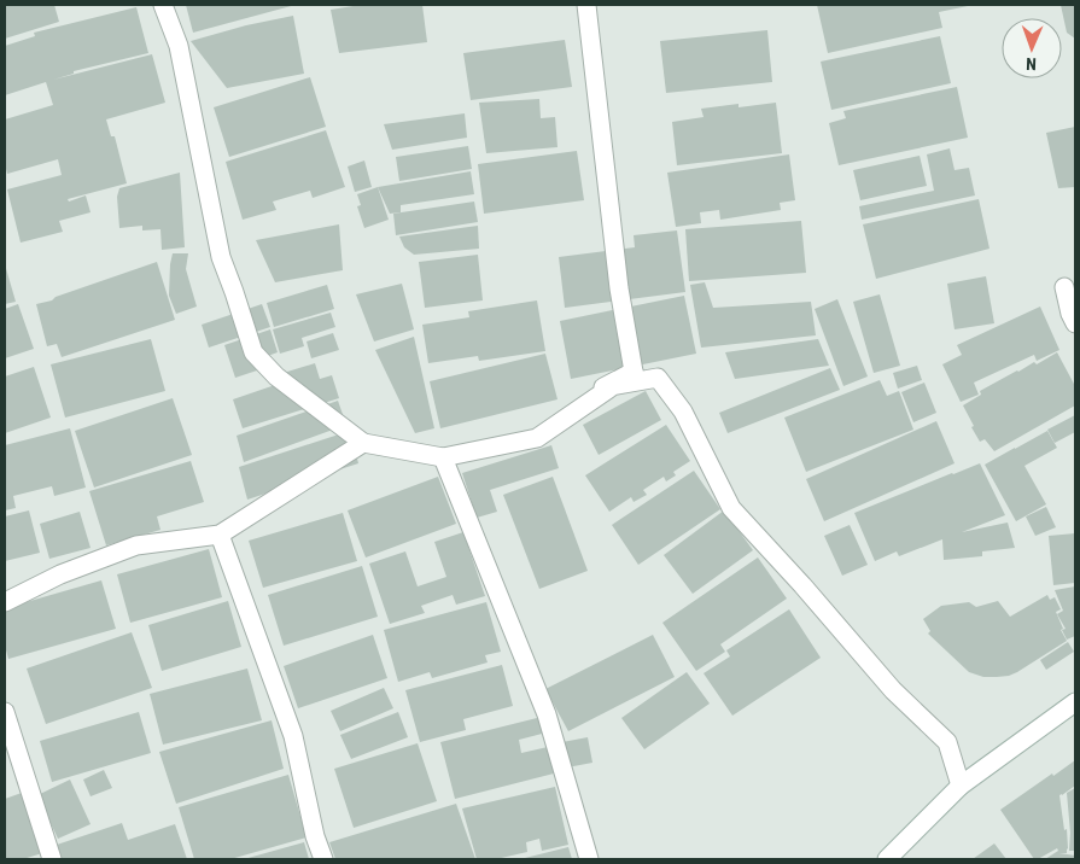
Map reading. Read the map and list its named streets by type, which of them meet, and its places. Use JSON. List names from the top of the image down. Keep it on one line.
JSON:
{"north":"bottom"}
